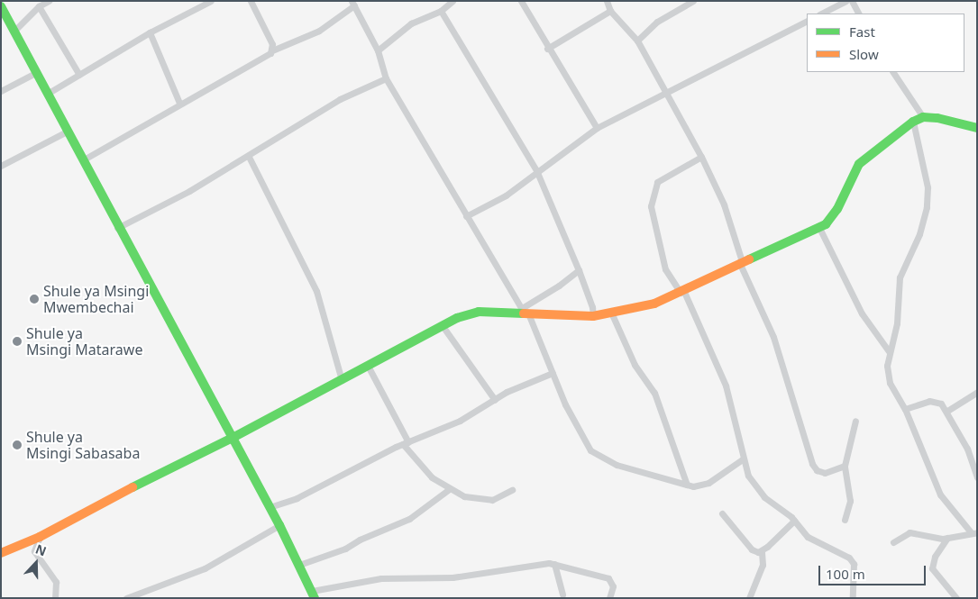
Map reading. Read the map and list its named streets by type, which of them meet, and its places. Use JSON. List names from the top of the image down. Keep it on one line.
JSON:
{"places":["Shule ya Msingi Mwembechai","Shule ya Msingi Matarawe","Shule ya Msingi Sabasaba"],"legend":["Fast","Slow"],"scale_bar":"100 m","north":"top"}
